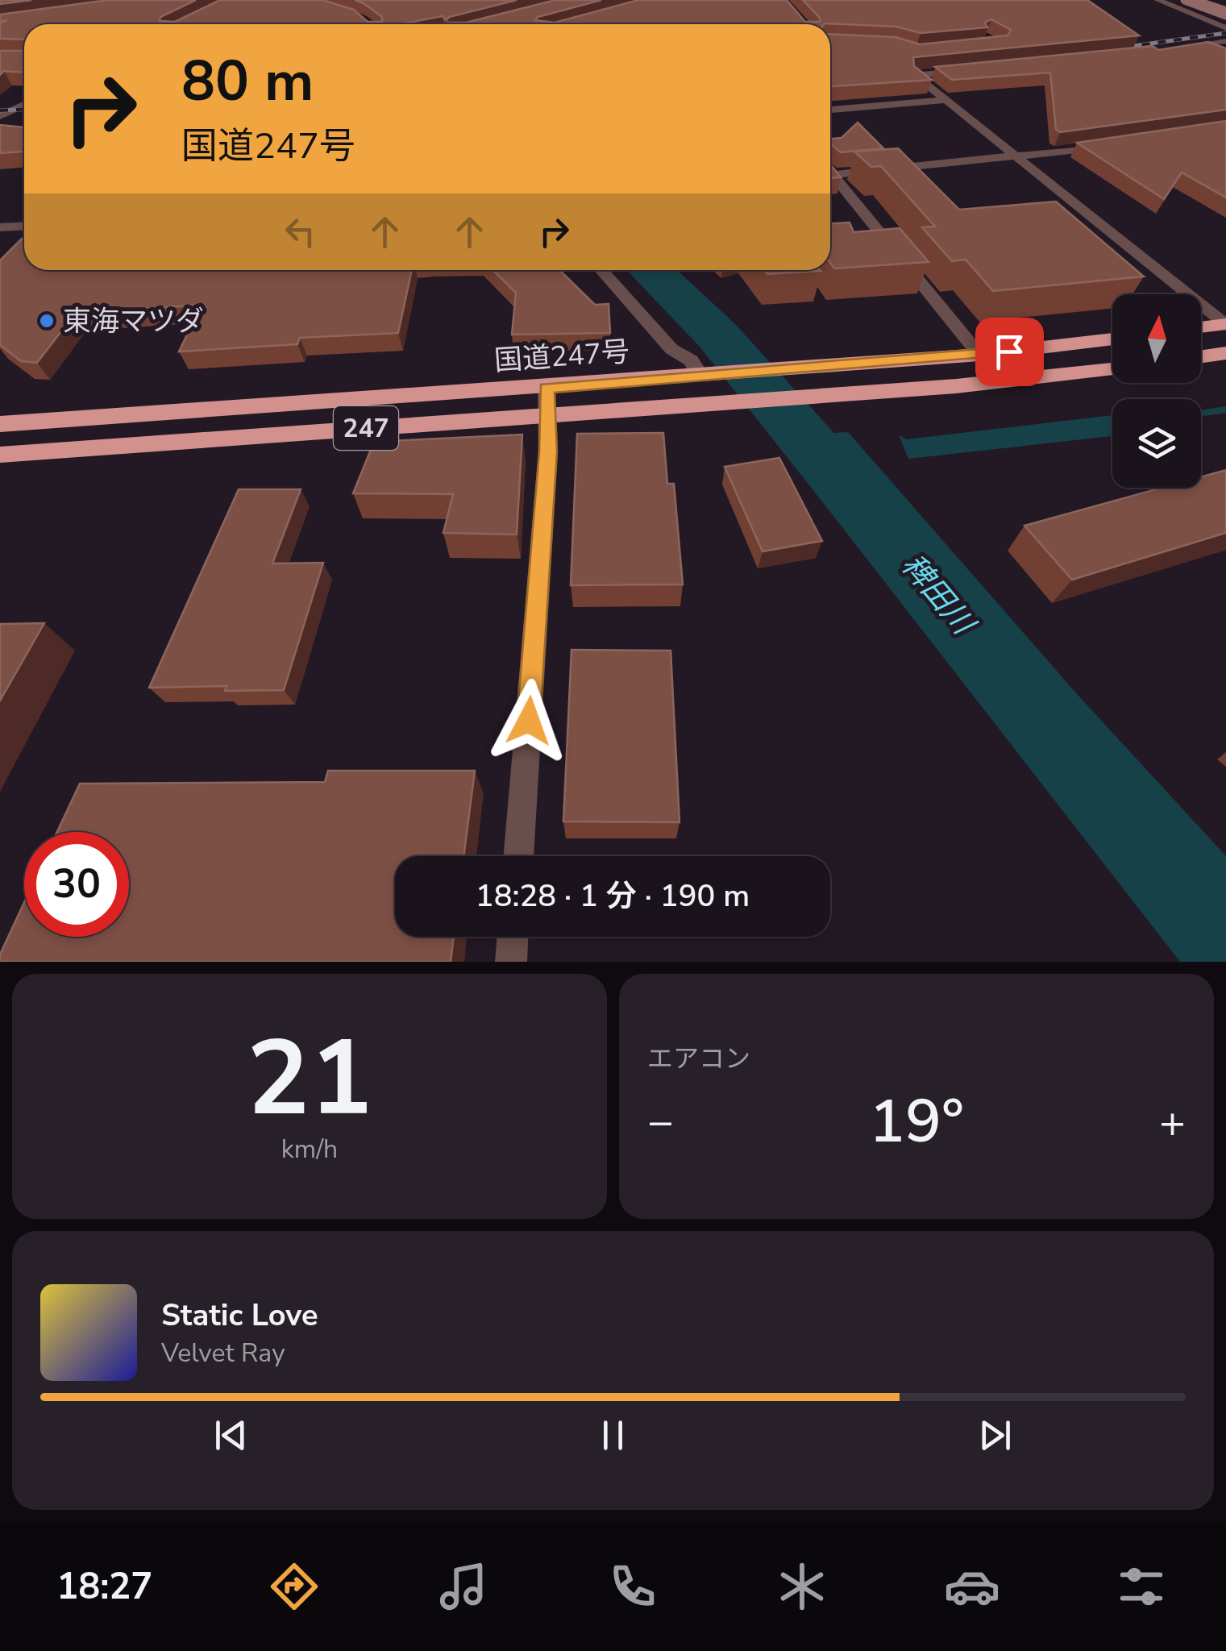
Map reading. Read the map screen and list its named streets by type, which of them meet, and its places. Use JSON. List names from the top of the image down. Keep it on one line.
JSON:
{"streets":{"highway":["国道247号","247"]},"water":["稗田川"],"places":["東海マツダ"],"north":"top","page":{"turn":["80 m","国道247号"],"limit":"30","trip":"18:28 · 1 分 · 190 m","tile":[["21","km/h"],"エアコン"],"heat":["−","19°","+"],"song":["Static Love","Velvet Ray"],"tabs":"18:27"}}
